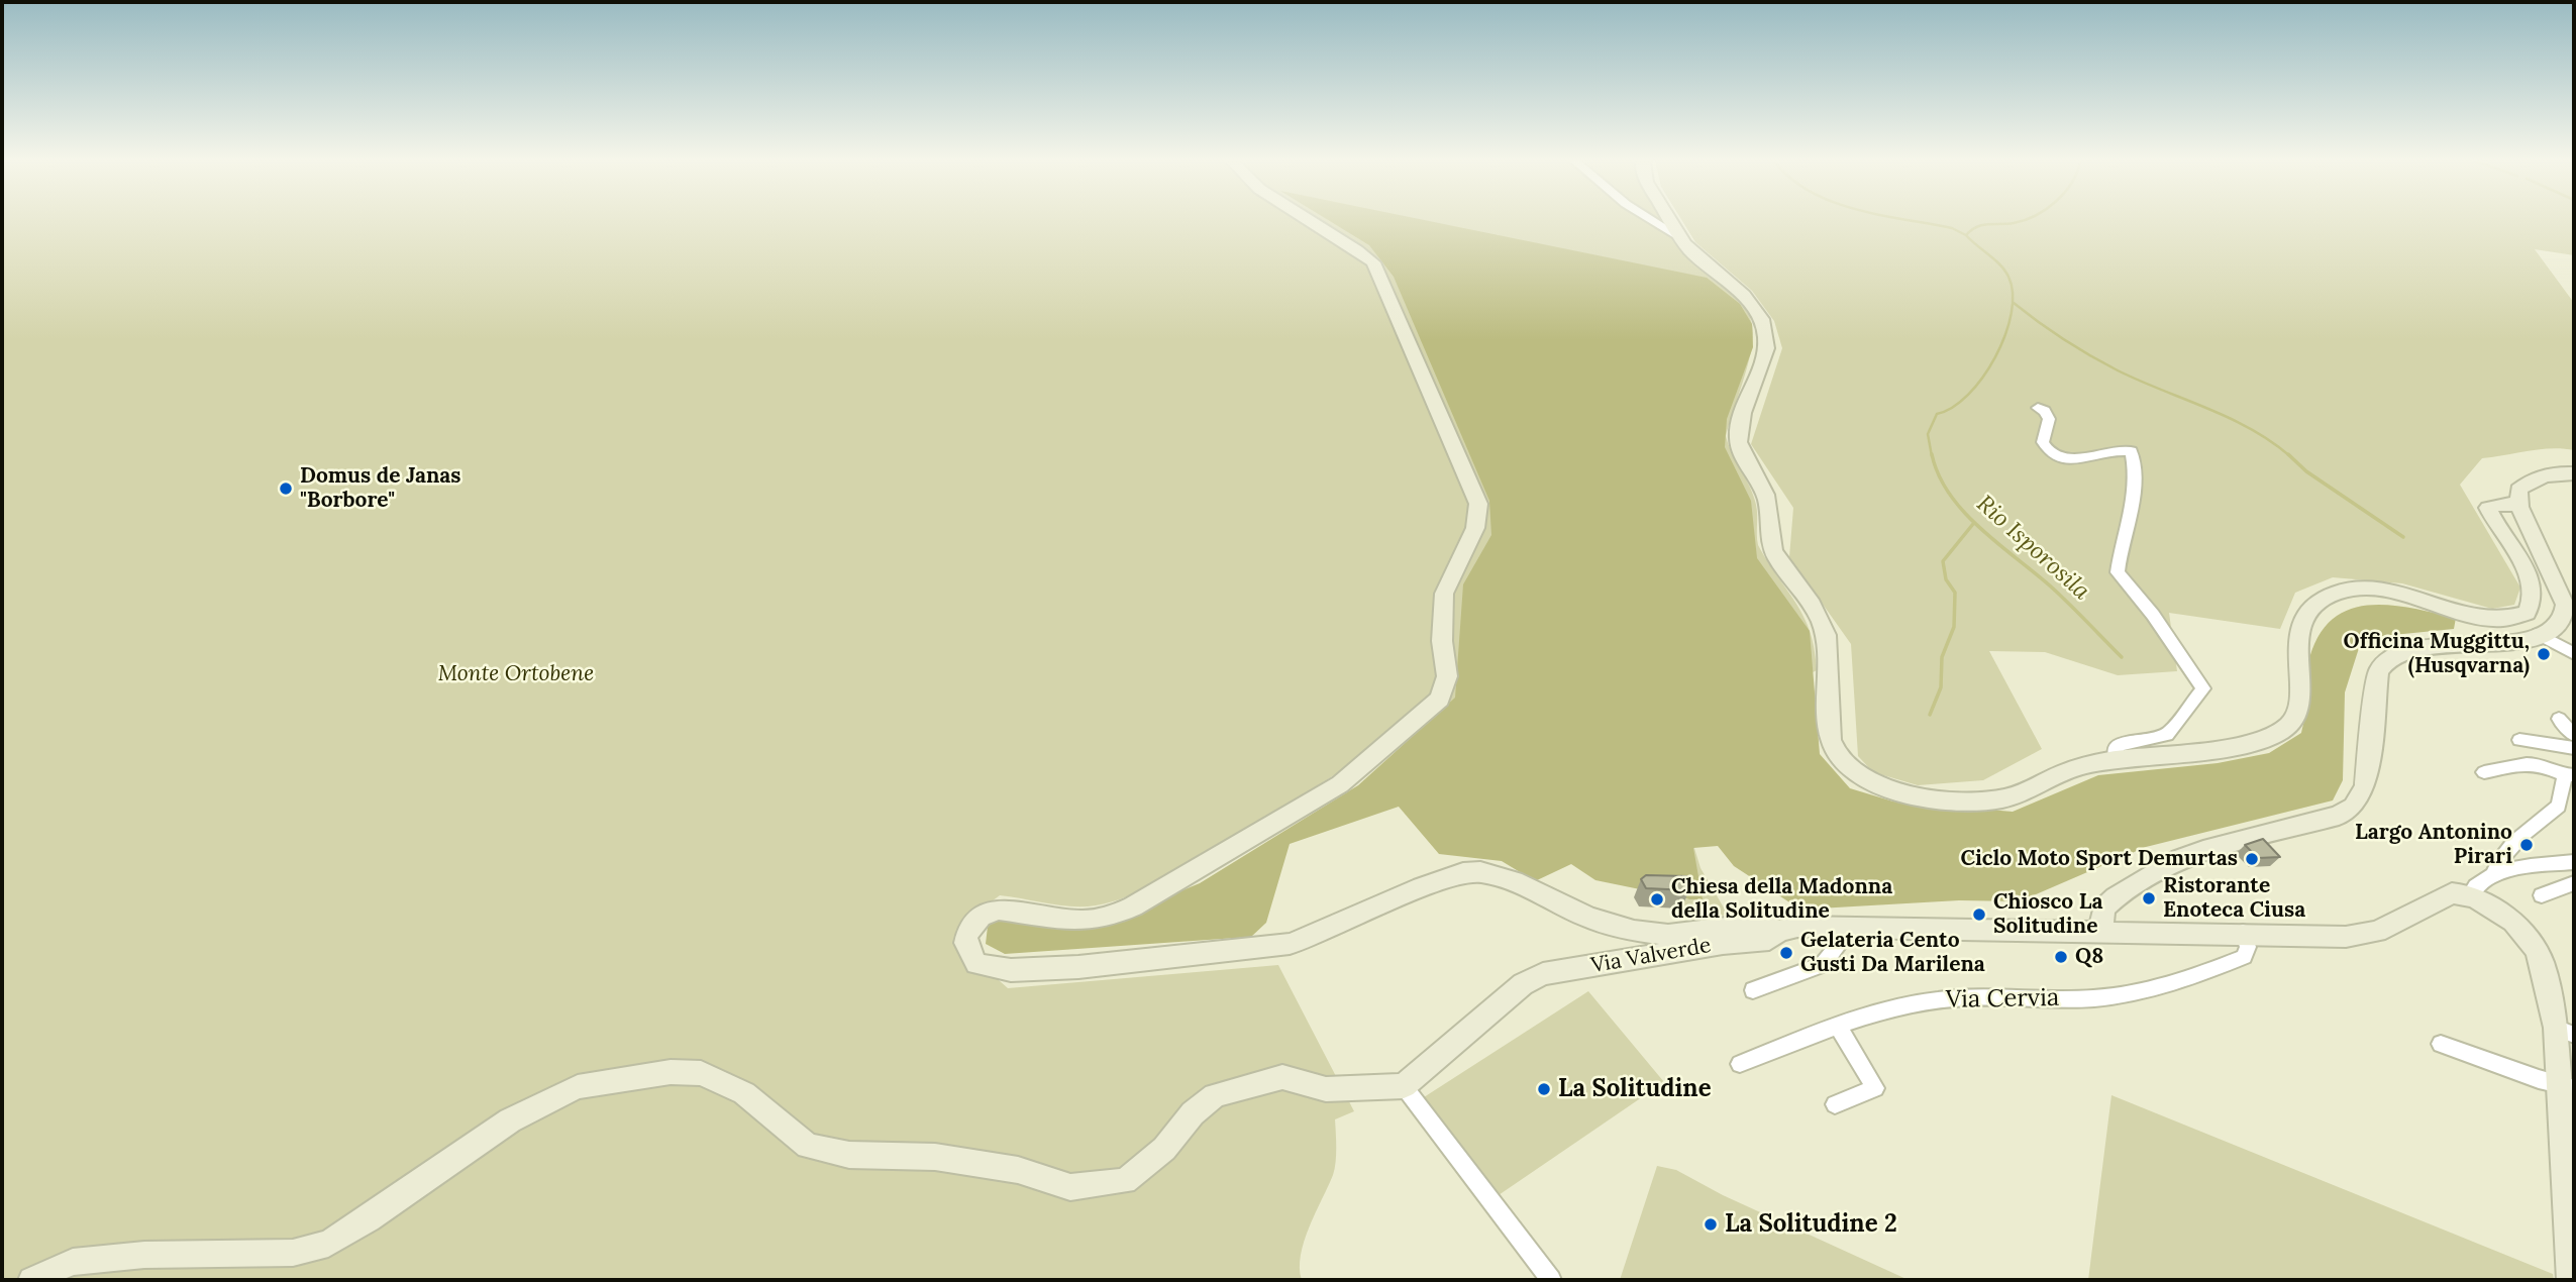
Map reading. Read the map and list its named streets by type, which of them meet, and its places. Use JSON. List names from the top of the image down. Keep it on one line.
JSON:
{"streets":{"street":["Via Valverde","Via Cervia"]},"water":["Rio Isporosila"],"parks":["Monte Ortobene"],"places":["Domus de Janas \"Borbore\"","Officina Muggittu, (Husqvarna)","Largo Antonino Pirari","Ciclo Moto Sport Demurtas","Ristorante Enoteca Ciusa","Chiesa della Madonna della Solitudine","Chiosco La Solitudine","Gelateria Cento Gusti Da Marilena","Q8","La Solitudine","La Solitudine 2"]}
